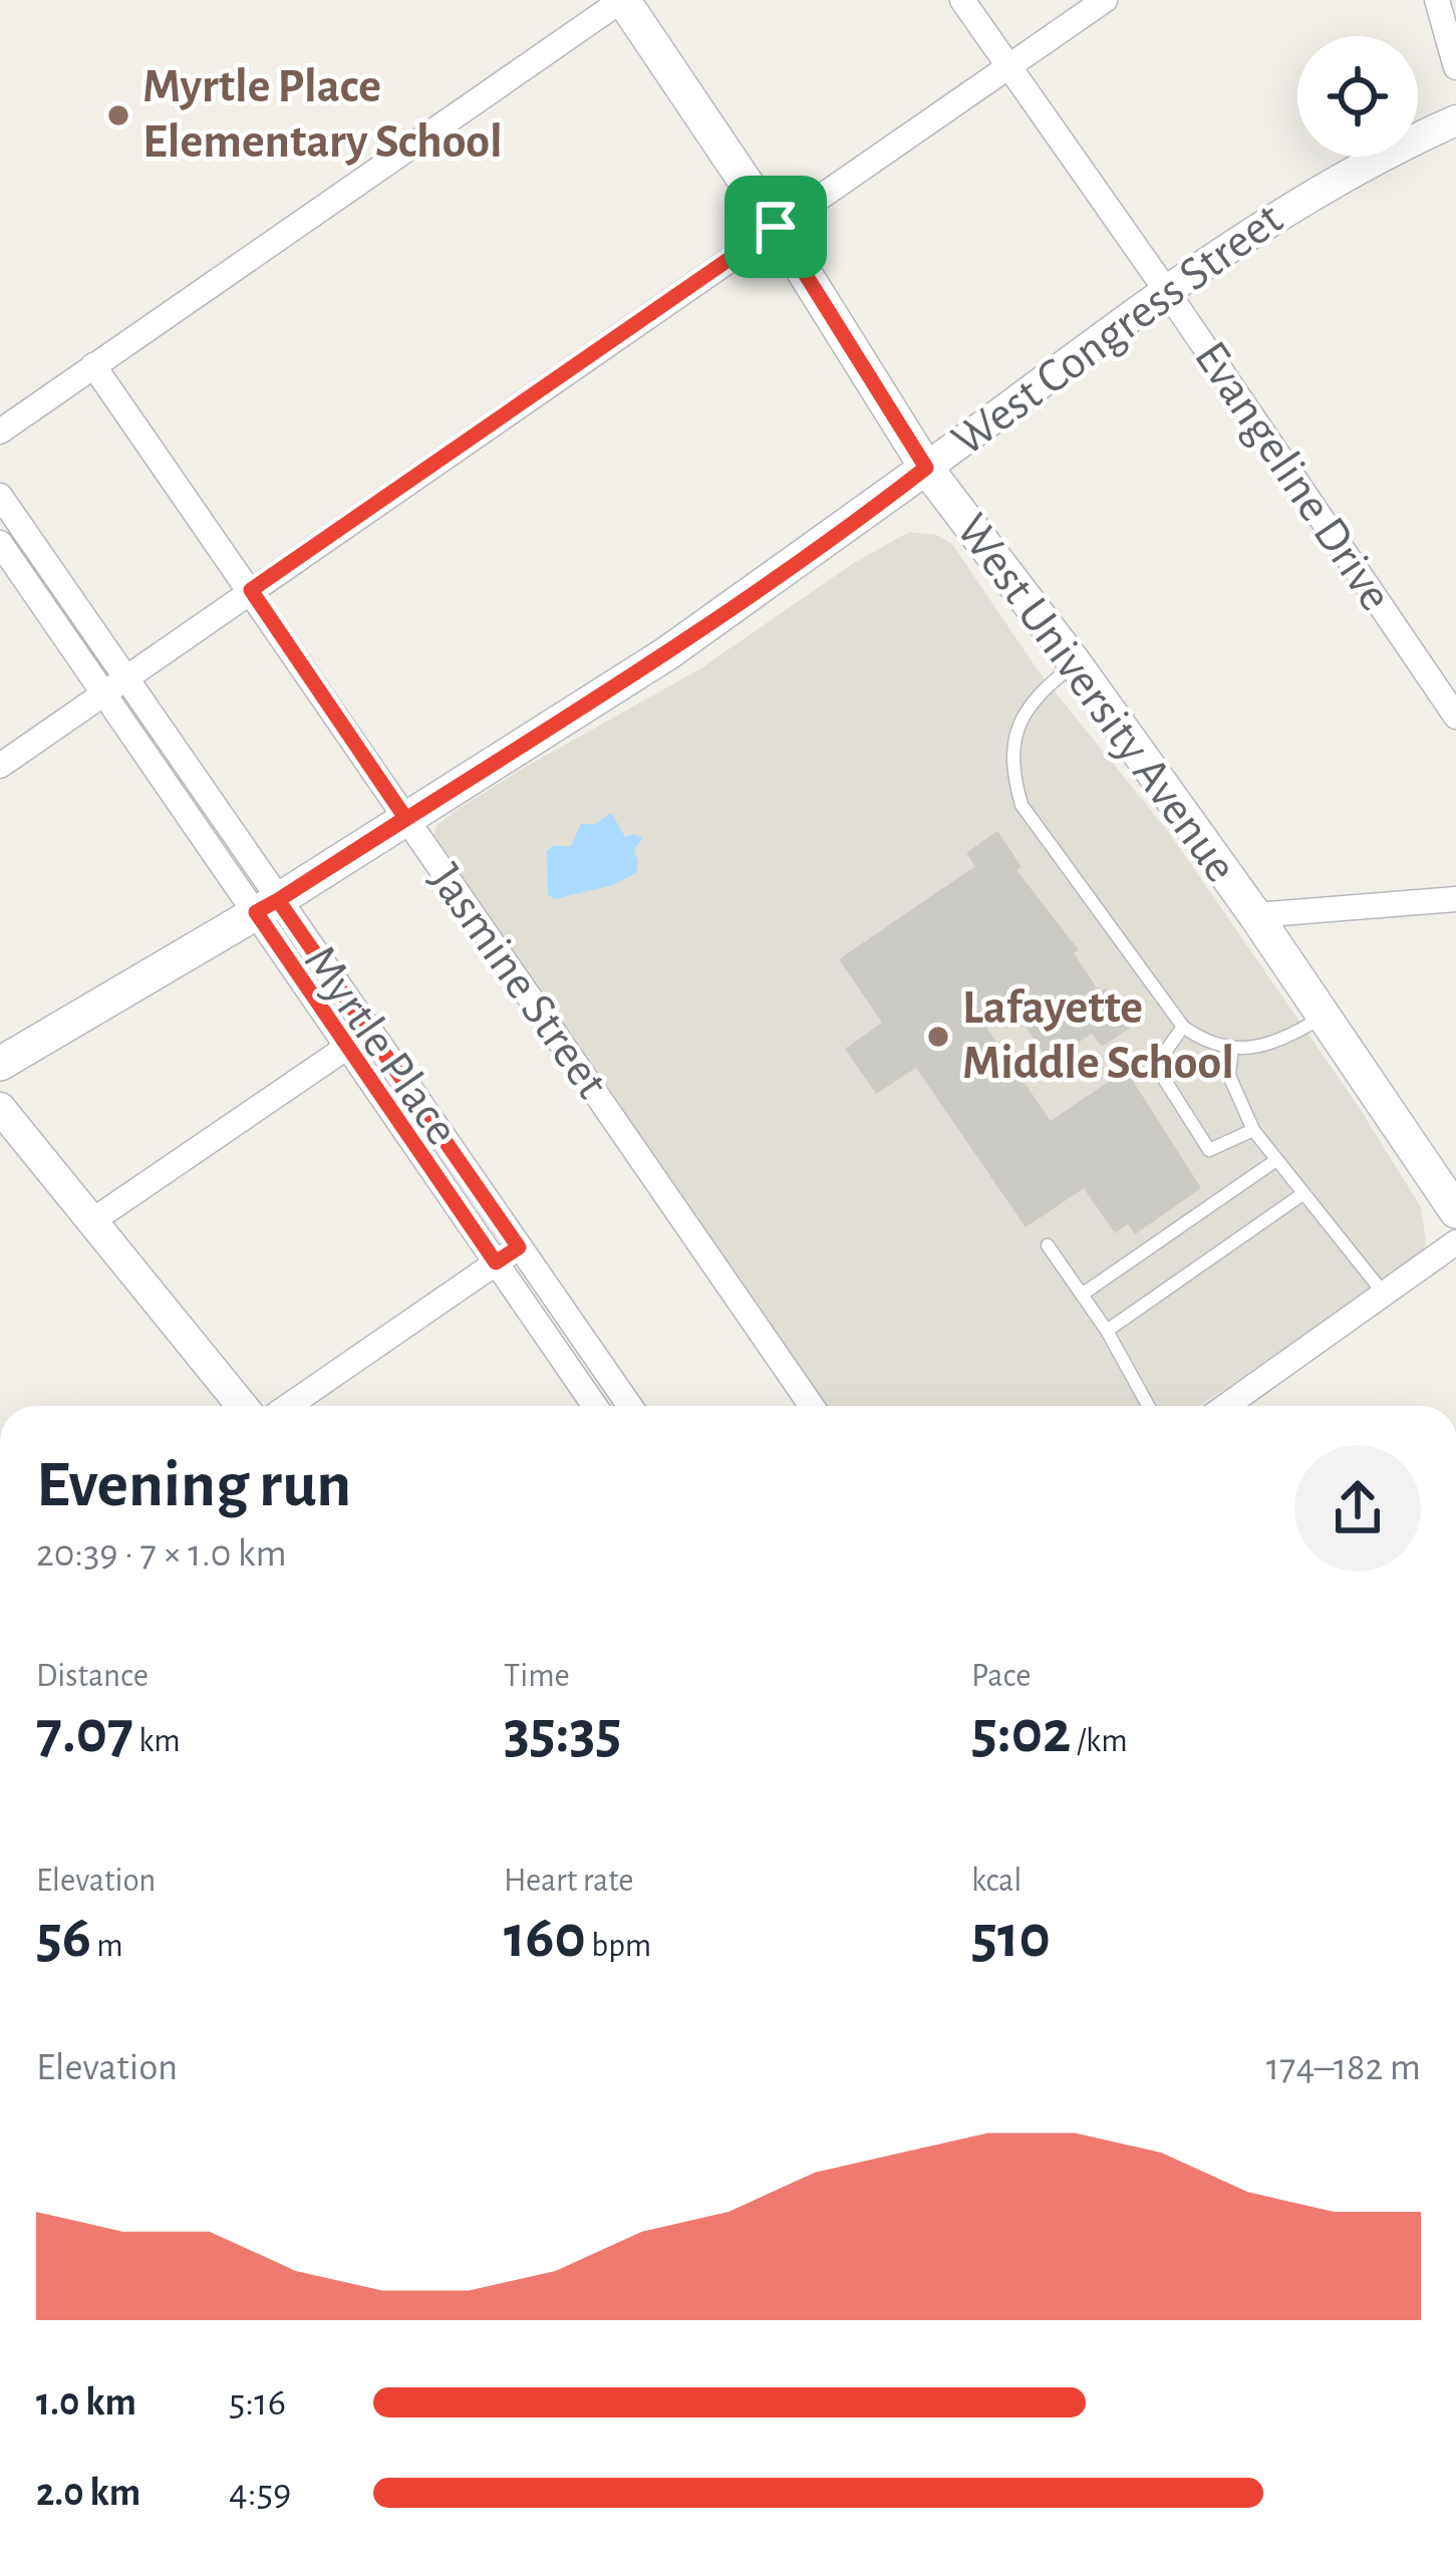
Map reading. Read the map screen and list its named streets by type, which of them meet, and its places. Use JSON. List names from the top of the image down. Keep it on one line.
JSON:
{"streets":{"main road":["West Congress Street","West University Avenue"],"street":["Evangeline Drive","Jasmine Street","Myrtle Place"]},"crossings":[["West Congress Street","Evangeline Drive"],["West Congress Street","West University Avenue"],["West Congress Street","Jasmine Street"],["West Congress Street","Myrtle Place"]],"places":["Myrtle Place Elementary School","Lafayette Middle School"],"page":{"heading":["Evening run","20:39 · 7 × 1.0 km"],"stats":[["Distance","7.07 km"],["Time","35:35"],["Pace","5:02 /km"],["Elevation","56 m"],["Heart rate","160 bpm"],["kcal","510"]],"chart":["Elevation","174–182 m"],"list":[{"name":"1.0 km","note":"5:16"},{"name":"2.0 km","note":"4:59"}]}}
